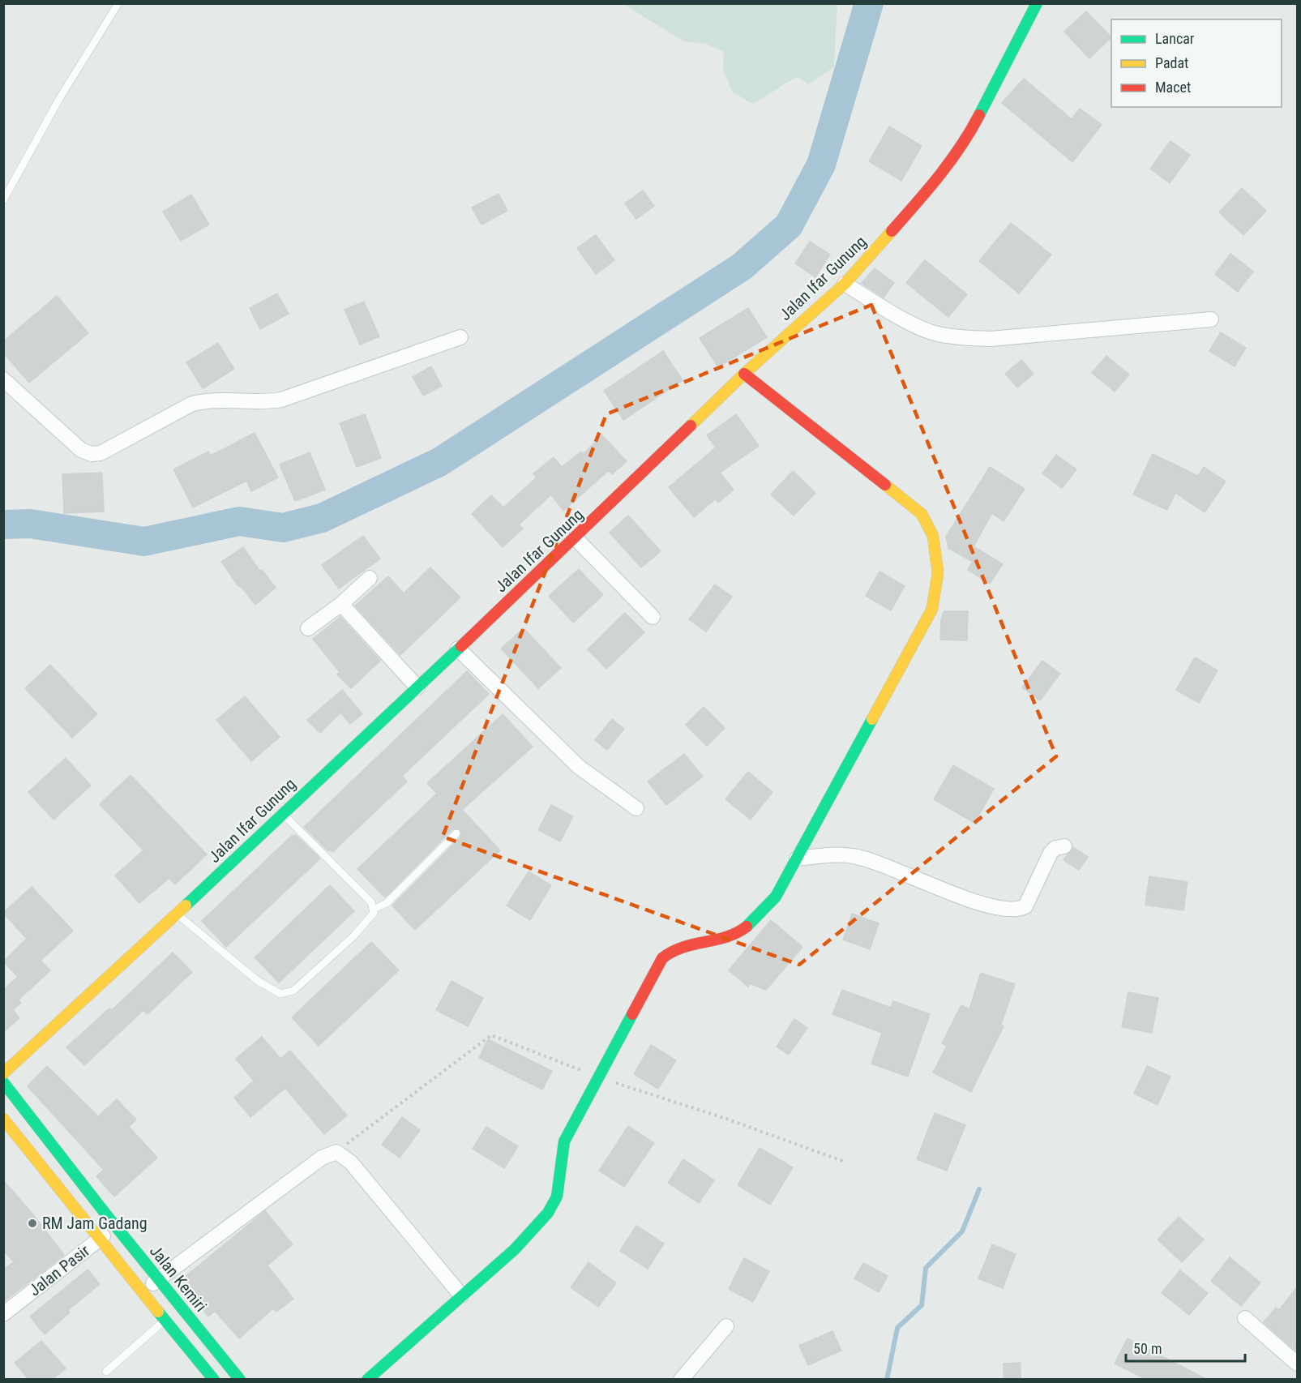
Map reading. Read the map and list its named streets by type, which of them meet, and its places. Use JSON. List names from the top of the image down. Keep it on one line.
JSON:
{"streets":{"main road":["Jalan Ifar Gunung","Jalan Kemiri"],"street":["Jalan Pasir"]},"crossings":[["Jalan Pasir","Jalan Kemiri"]],"places":["RM Jam Gadang"],"legend":["Lancar","Padat","Macet"],"scale_bar":"50 m"}
